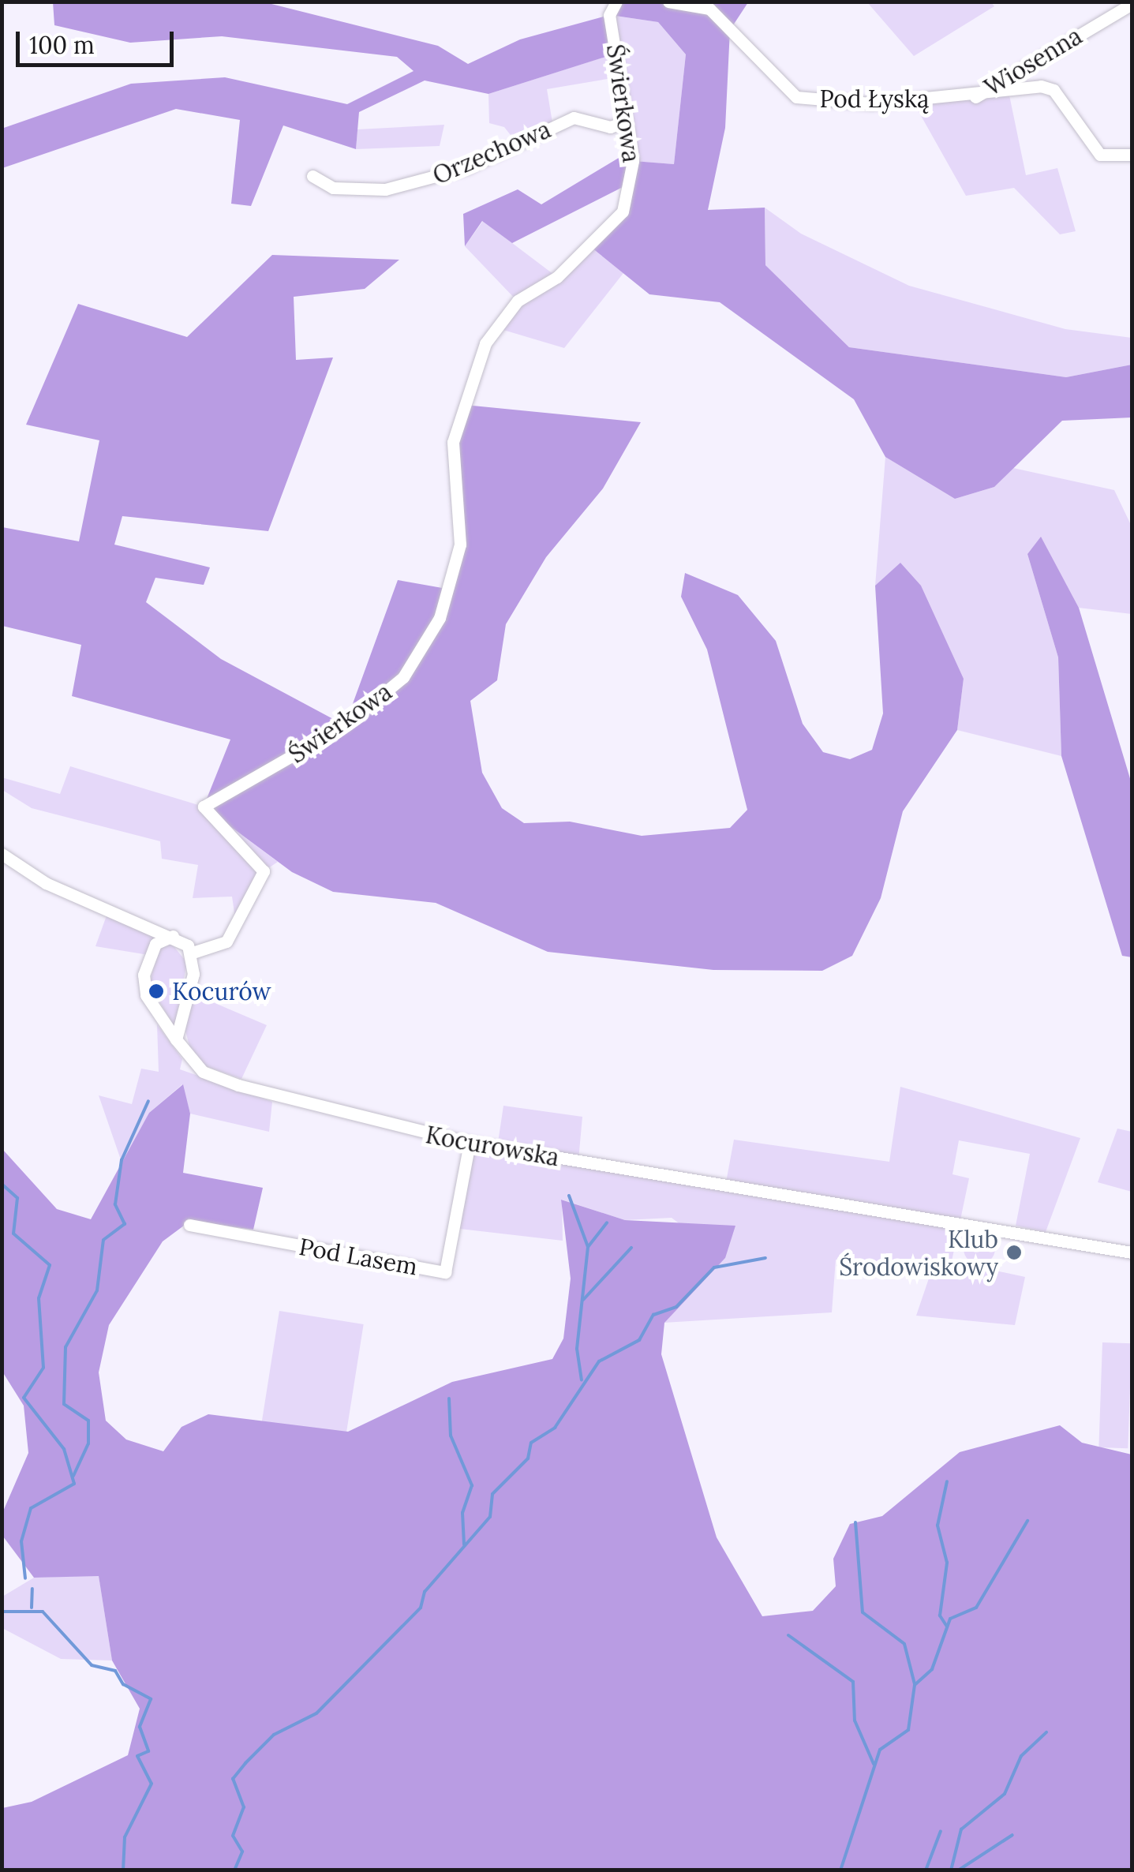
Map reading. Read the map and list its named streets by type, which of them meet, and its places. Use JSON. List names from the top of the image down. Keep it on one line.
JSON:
{"streets":{"street":["Wiosenna","Pod Łyską","Świerkowa","Orzechowa","Kocurowska","Pod Lasem"]},"crossings":[["Wiosenna","Pod Łyską"],["Świerkowa","Orzechowa"],["Kocurowska","Pod Lasem"]],"places":["Kocurów","Klub Środowiskowy"],"scale_bar":"100 m"}
